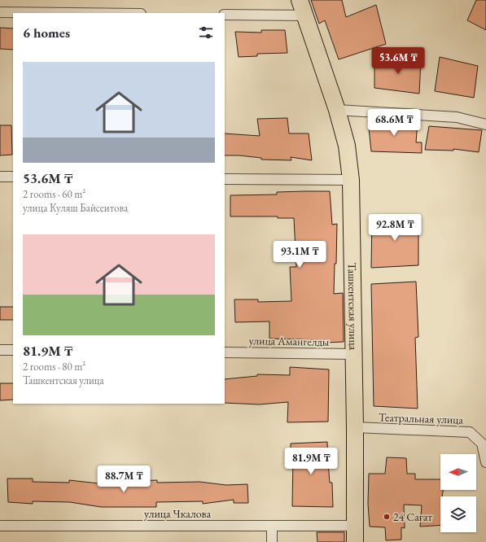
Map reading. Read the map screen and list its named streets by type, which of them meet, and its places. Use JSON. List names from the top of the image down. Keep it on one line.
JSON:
{"streets":{"main road":["Ташкентская улица"],"street":["улица Амангелды","Театральная улица","улица Чкалова"]},"crossings":[["Ташкентская улица","улица Амангелды"],["Ташкентская улица","Театральная улица"],["Ташкентская улица","улица Чкалова"]],"places":["24 Сағат"],"north":"left","page":{"heading":"6 homes","price":["53.6M ₸","68.6M ₸","92.8M ₸","93.1M ₸","81.9M ₸","88.7M ₸"],"list":[{"name":"53.6M ₸","note":"2 rooms · 60 m² · улица Куляш Байсеитова"},{"name":"81.9M ₸","note":"2 rooms · 80 m² · Ташкентская улица"}]}}
